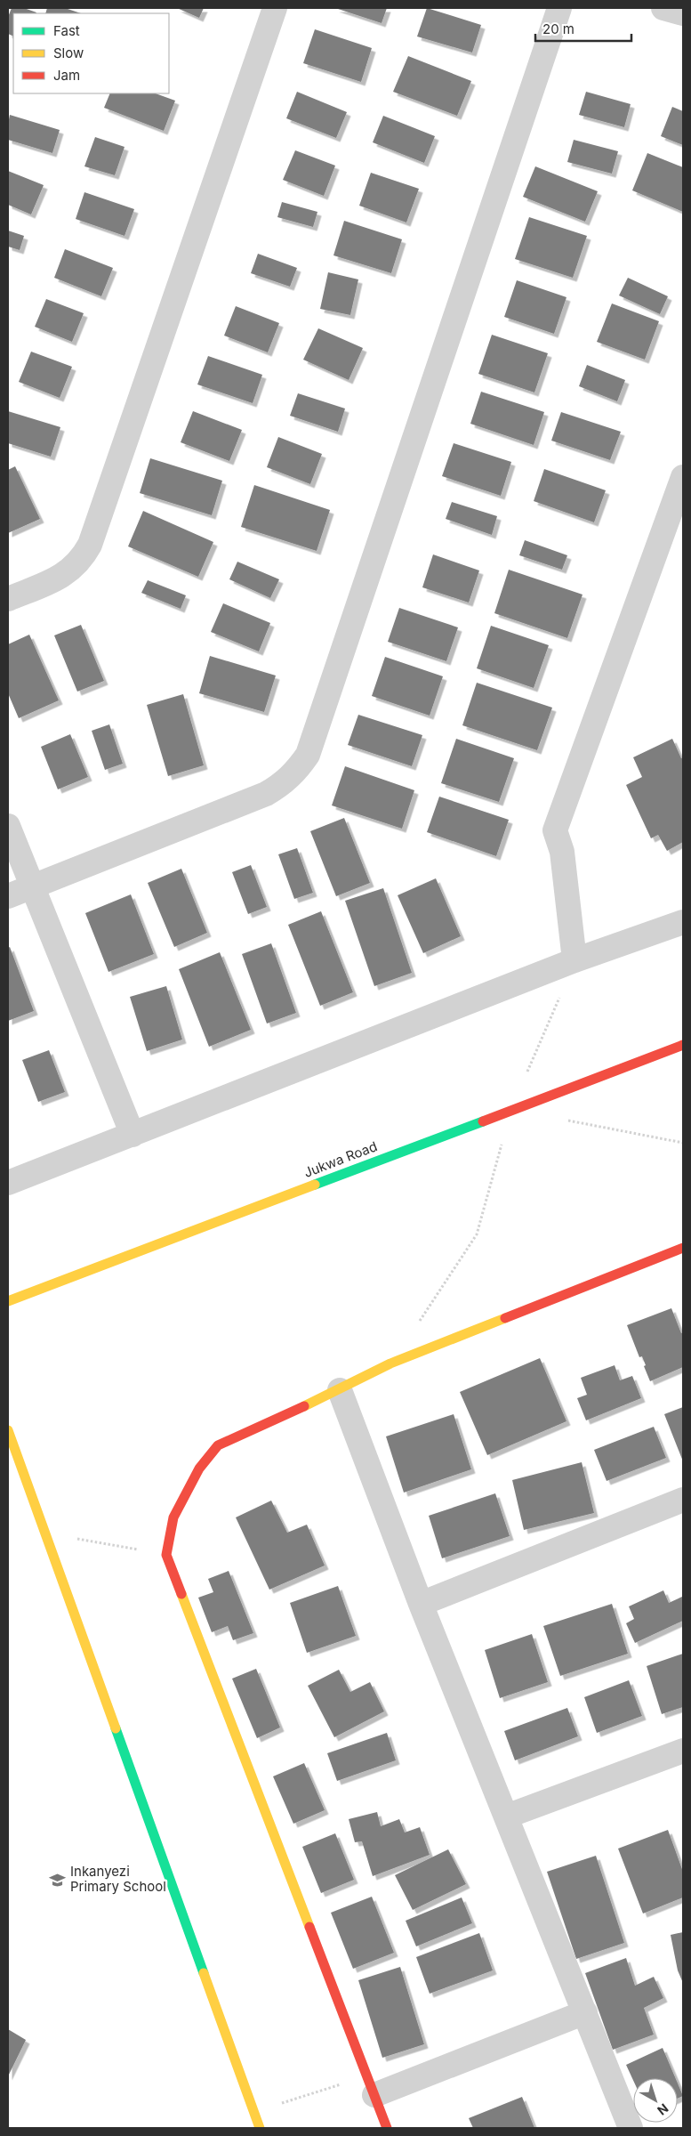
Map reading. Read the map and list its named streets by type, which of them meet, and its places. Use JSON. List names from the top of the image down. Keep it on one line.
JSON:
{"streets":{"street":["Jukwa Road"]},"places":{"school or university":["Inkanyezi Primary School"]},"legend":["Fast","Slow","Jam"],"scale_bar":"20 m","north":"bottom right"}
